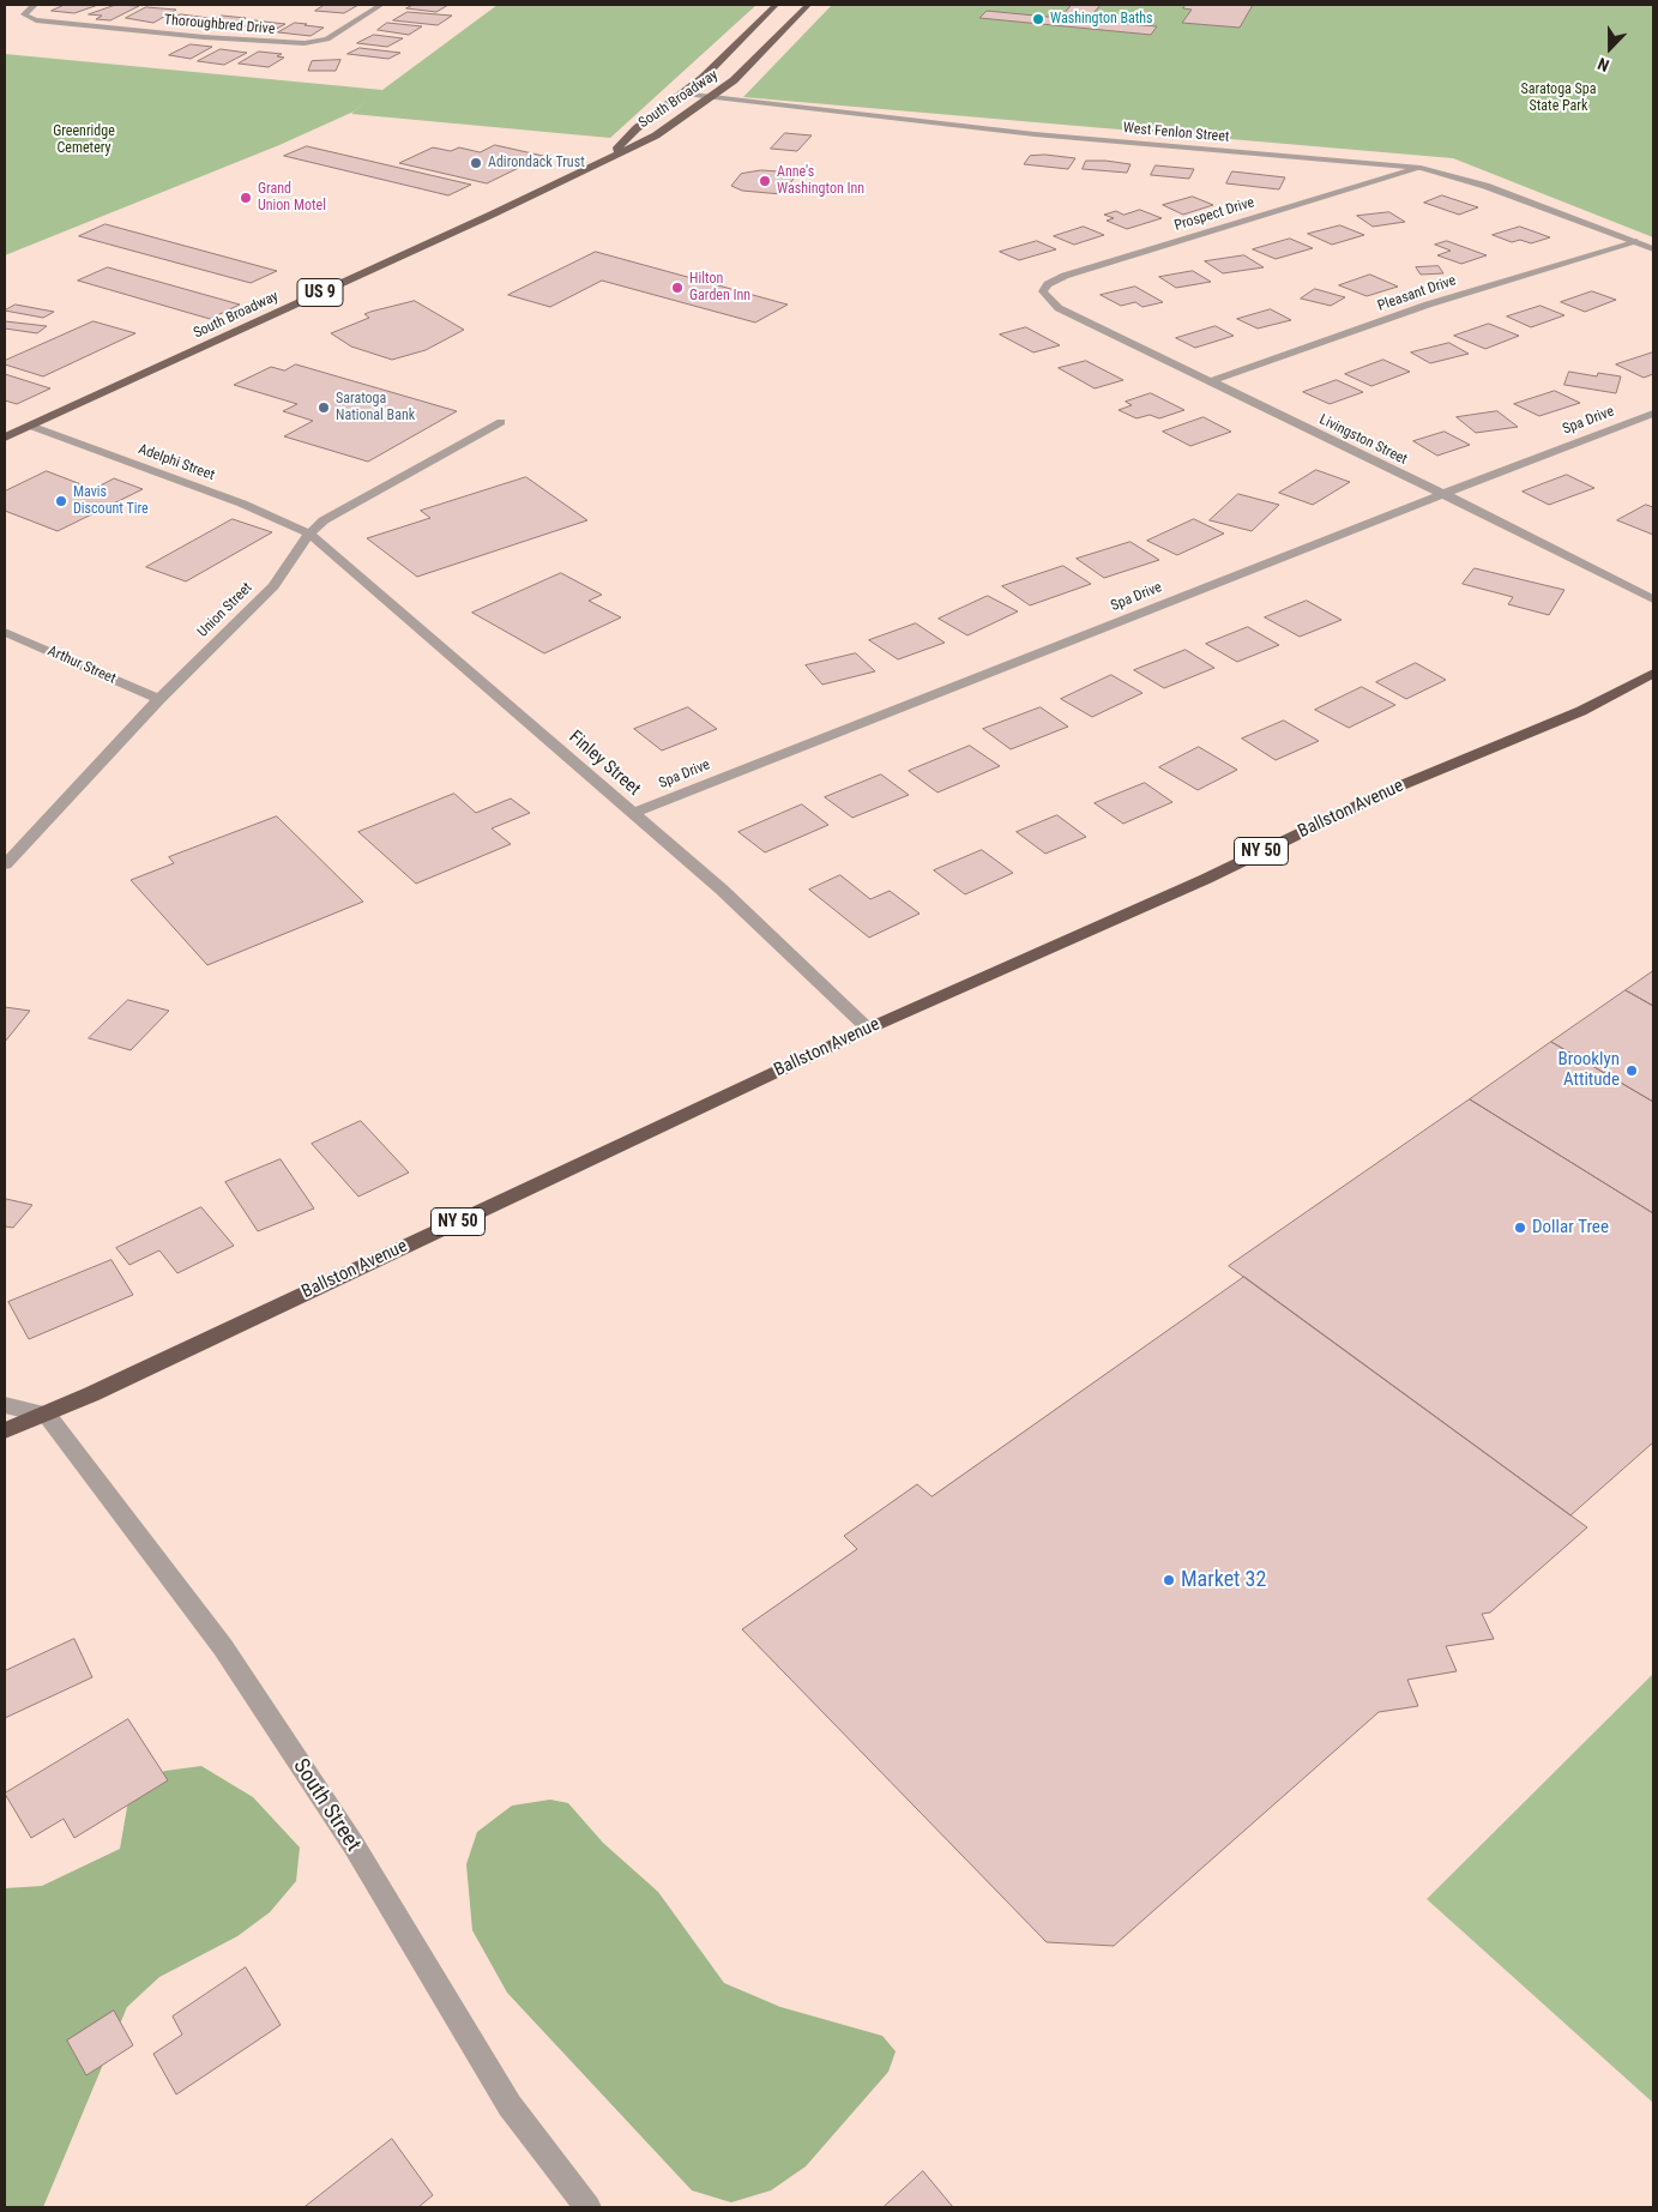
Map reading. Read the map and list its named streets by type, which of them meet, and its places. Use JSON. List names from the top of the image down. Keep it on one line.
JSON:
{"streets":{"highway":["Ballston Avenue","NY 50"],"main road":["South Broadway","US 9"],"street":["Thoroughbred Drive","West Fenlon Street","Prospect Drive","Pleasant Drive","Spa Drive","Livingston Street","Adelphi Street","Union Street","Arthur Street","Finley Street","South Street"]},"crossings":[["South Broadway","West Fenlon Street"],["South Broadway","Adelphi Street"],["West Fenlon Street","Prospect Drive"],["West Fenlon Street","Pleasant Drive"],["Prospect Drive","Livingston Street"],["Pleasant Drive","Livingston Street"],["Spa Drive","Livingston Street"],["Spa Drive","Finley Street"],["Adelphi Street","Union Street"],["Adelphi Street","Finley Street"],["Union Street","Arthur Street"],["Union Street","Finley Street"],["Finley Street","Ballston Avenue"],["Ballston Avenue","South Street"]],"parks":["Saratoga Spa State Park","Greenridge Cemetery"],"places":["Washington Baths","Adirondack Trust","Anne's Washington Inn","Grand Union Motel","Hilton Garden Inn","Saratoga National Bank","Mavis Discount Tire","Brooklyn Attitude","Dollar Tree","Market 32"],"north":"bottom"}
